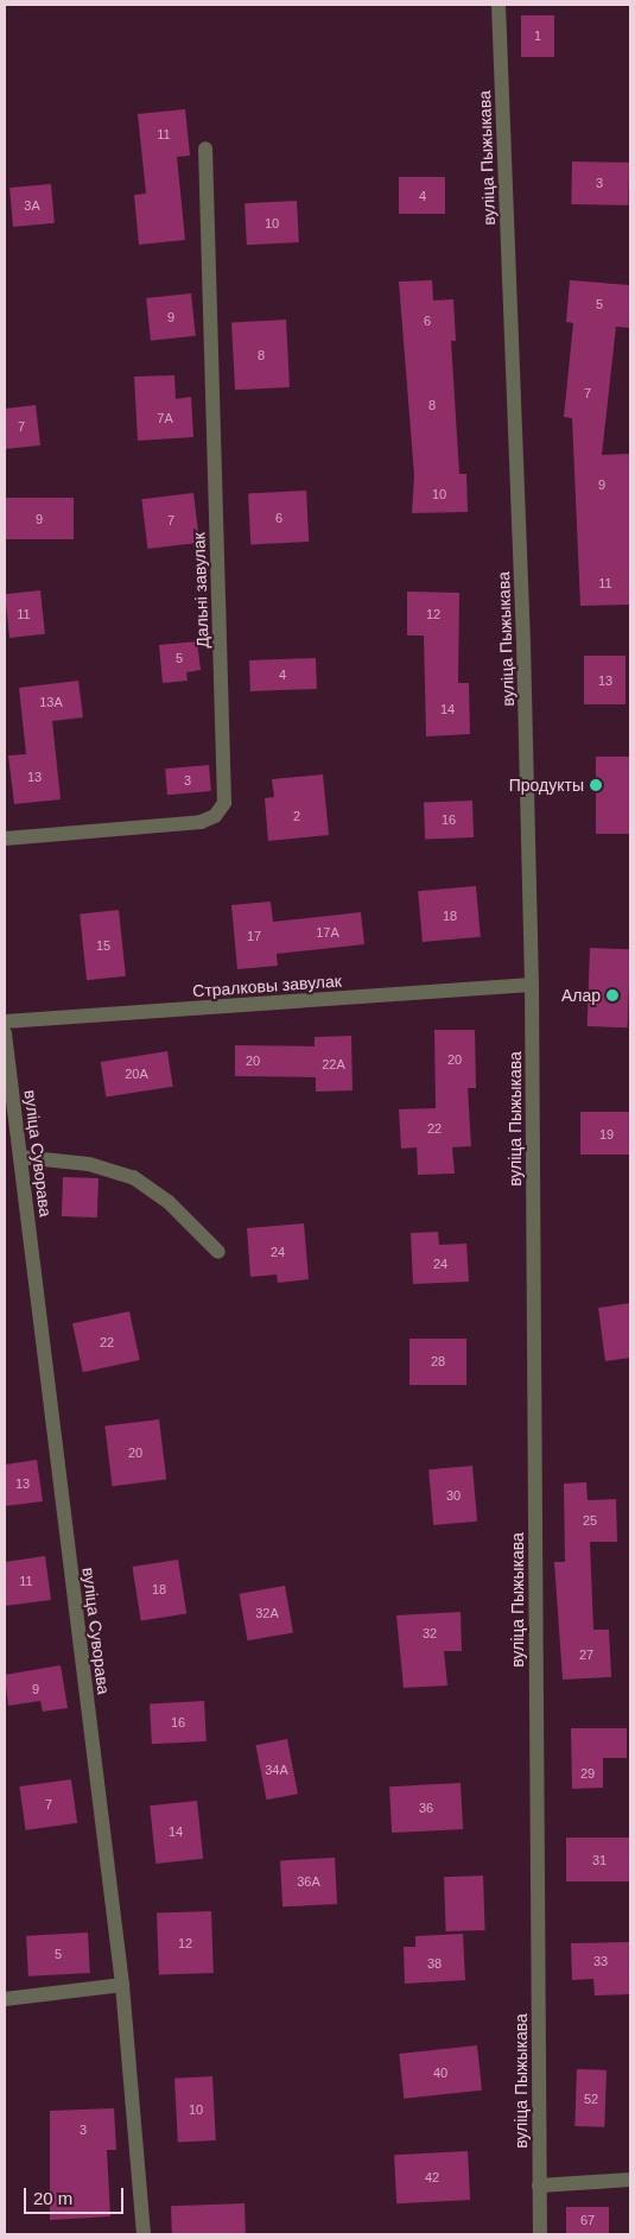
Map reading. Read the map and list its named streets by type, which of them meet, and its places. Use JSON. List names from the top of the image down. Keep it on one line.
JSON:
{"streets":{"street":["вуліца Пыжыкава","Дальні завулак","Стралковы завулак","вуліца Суворава"]},"crossings":[["вуліца Пыжыкава","Стралковы завулак"]],"places":["Продукты","Алар"],"house_numbers":["1","11","3","4","3А","10","5","9","6","8","7","8","7А","7","9","10","6","9","7","11","11","12","5","4","13","13А","14","13","3","2","16","18","17А","17","15","20","20","22А","20А","22","19","24","24","22","28","20","13","30","25","11","18","32А","32","27","9","16","34А","29","7","36","14","31","36А","12","5","33","38","40","52","10","3","42","67"],"scale_bar":"20 m"}
